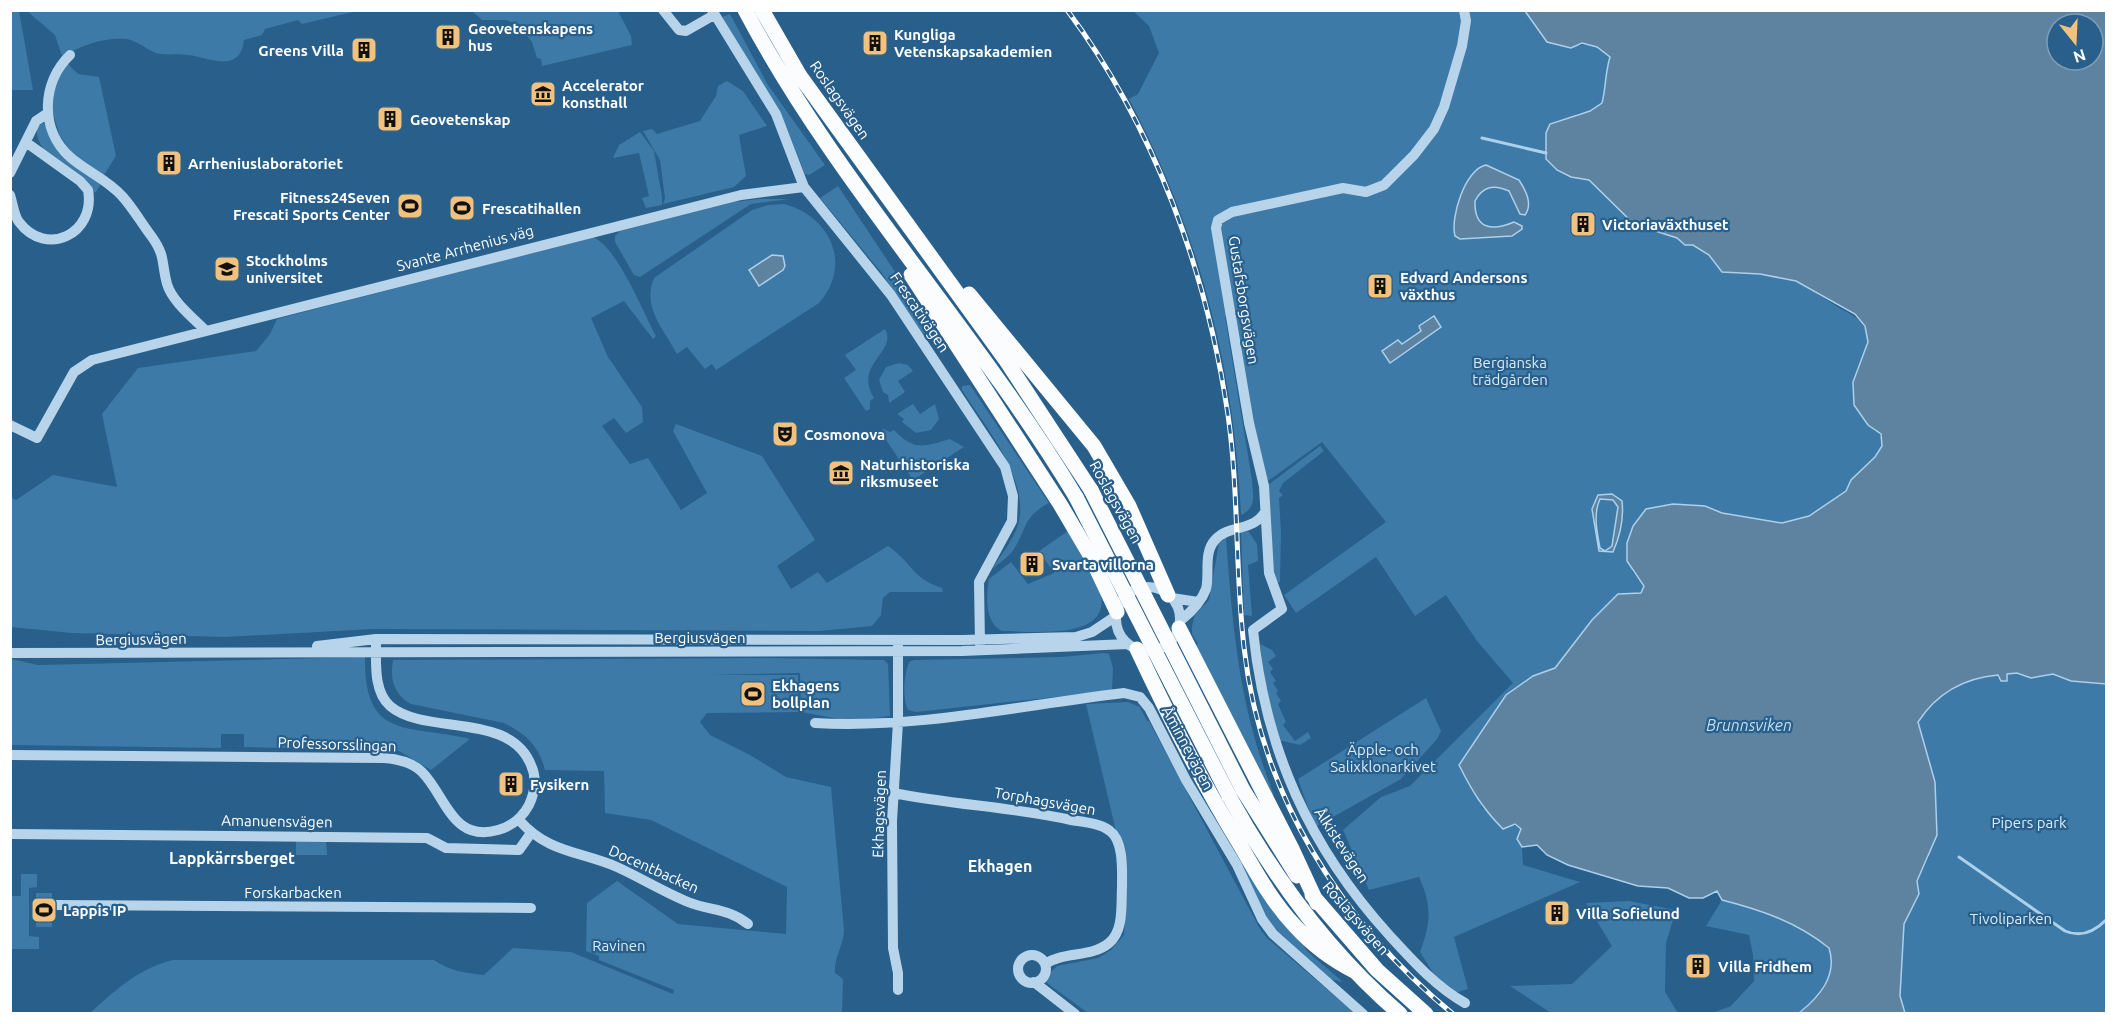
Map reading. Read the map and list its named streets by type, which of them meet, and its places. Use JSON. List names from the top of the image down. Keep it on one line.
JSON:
{"streets":{"main road":["Roslagsvägen"],"street":["Svante Arrhenius väg","Gustafsborgsvägen","Frescativägen","Bergiusvägen","Professorsslingan","Åminnevägen","Torphagsvägen","Ekhagsvägen","Amanuensvägen","Ålkistevägen","Docentbacken","Forskarbacken"]},"crossings":[["Svante Arrhenius väg","Frescativägen"],["Gustafsborgsvägen","Ålkistevägen"],["Frescativägen","Bergiusvägen"],["Bergiusvägen","Ekhagsvägen"],["Professorsslingan","Docentbacken"],["Åminnevägen","Ekhagsvägen"],["Torphagsvägen","Ekhagsvägen"],["Amanuensvägen","Docentbacken"]],"districts":["Lappkärrsberget","Ekhagen"],"water":["Brunnsviken"],"parks":["Bergianska trädgården","Äpple- och Salixklonarkivet","Pipers park","Tivoliparken","Ravinen"],"places":{"building":["Geovetenskapens hus","Kungliga Vetenskapsakademien","Greens Villa","Geovetenskap","Arrheniuslaboratoriet","Victoriaväxthuset","Edvard Andersons växthus","Svarta villorna","Fysikern","Villa Sofielund","Villa Fridhem"],"museum":["Accelerator konsthall","Naturhistoriska riksmuseet"],"sports":["Fitness24Seven Frescati Sports Center","Frescatihallen","Ekhagens bollplan","Lappis IP"],"school or university":["Stockholms universitet"],"theatre":["Cosmonova"]},"north":"bottom"}
